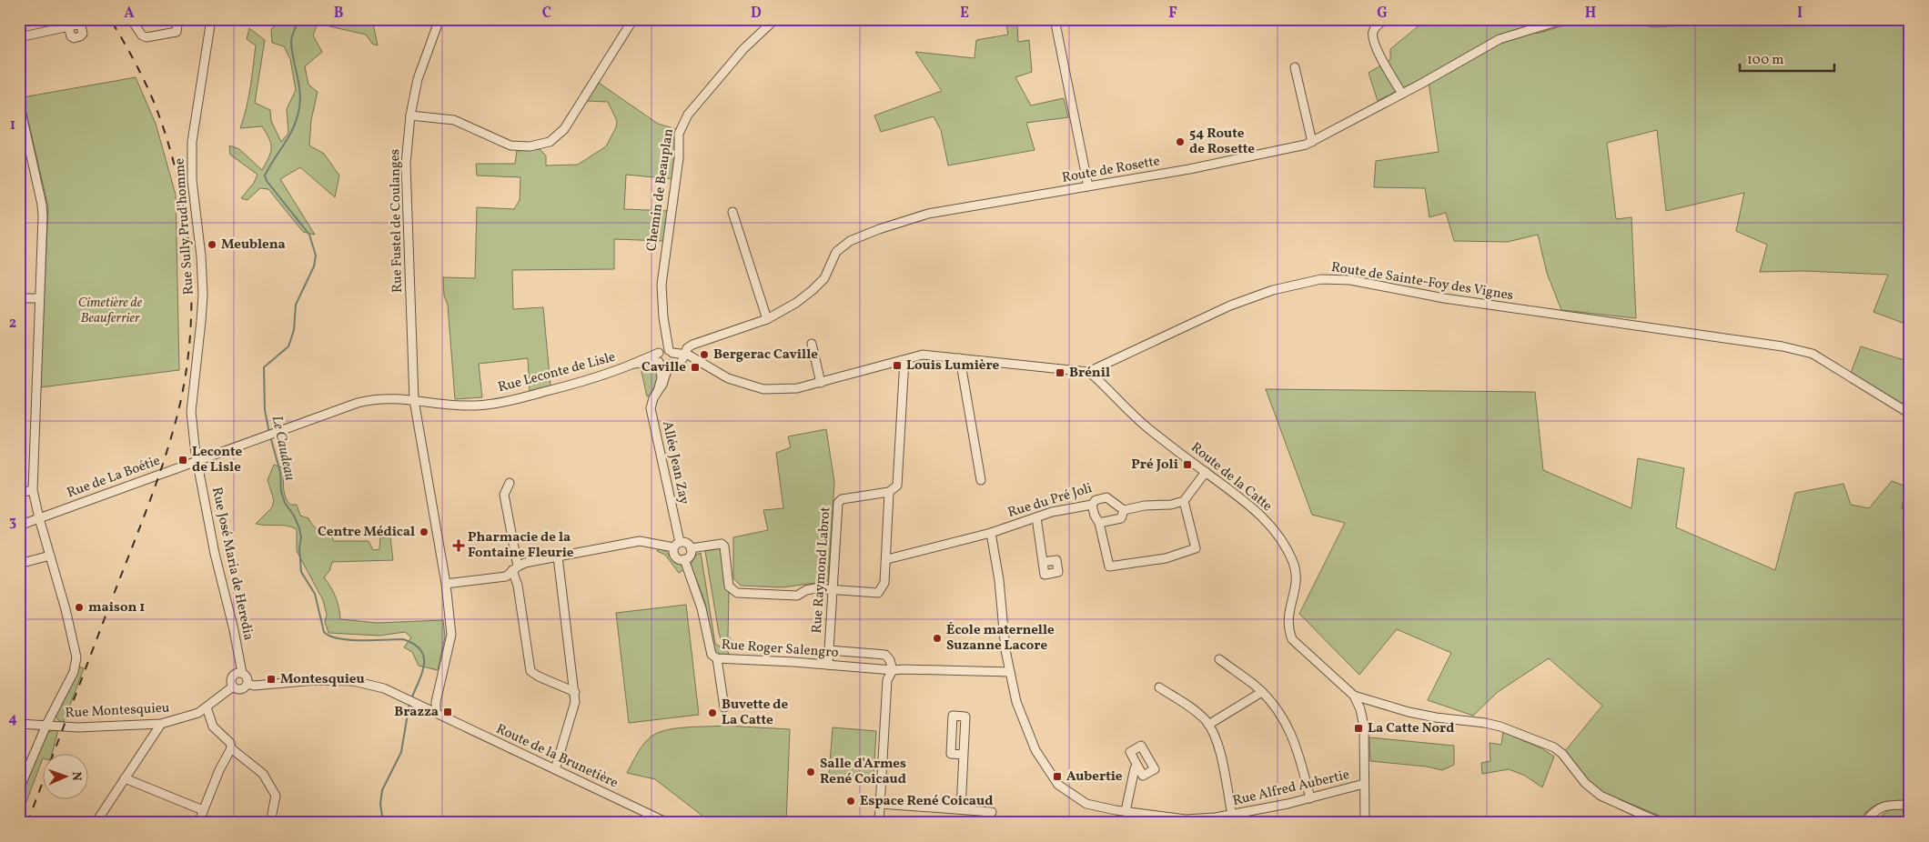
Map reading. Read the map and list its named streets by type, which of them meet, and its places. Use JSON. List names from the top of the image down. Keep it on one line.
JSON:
{"streets":{"street":["Route de Rosette","Chemin de Beauplan","Rue Fustel de Coulanges","Rue Sully Prud'homme","Route de Sainte-Foy des Vignes","Rue Leconte de Lisle","Allée Jean Zay","Rue de La Boétie","Route de la Catte","Rue du Pré Joli","Rue José Maria de Heredia","Rue Raymond Labrot","Rue Roger Salengro","Rue Montesquieu","Route de la Brunetière","Rue Alfred Aubertie"]},"crossings":[["Chemin de Beauplan","Rue Leconte de Lisle"],["Chemin de Beauplan","Allée Jean Zay"],["Rue Fustel de Coulanges","Rue Leconte de Lisle"],["Rue Fustel de Coulanges","Route de la Brunetière"],["Rue Sully Prud'homme","Rue Leconte de Lisle"],["Rue Sully Prud'homme","Rue de La Boétie"],["Rue Sully Prud'homme","Rue José Maria de Heredia"],["Route de Sainte-Foy des Vignes","Route de la Catte"],["Rue Leconte de Lisle","Allée Jean Zay"],["Rue Leconte de Lisle","Rue de La Boétie"],["Rue Leconte de Lisle","Rue José Maria de Heredia"],["Allée Jean Zay","Rue Roger Salengro"],["Rue de La Boétie","Rue José Maria de Heredia"],["Route de la Catte","Rue Alfred Aubertie"],["Rue du Pré Joli","Rue Alfred Aubertie"],["Rue José Maria de Heredia","Rue Montesquieu"],["Rue Raymond Labrot","Rue Roger Salengro"],["Rue Roger Salengro","Rue Alfred Aubertie"]],"water":["Le Caudeau"],"parks":["Cimetière de Beauferrier"],"places":{"other":["54 Route de Rosette","Meublena","Bergerac Caville","Centre Médical","maison 1","École maternelle Suzanne Lacore","Buvette de La Catte","Salle d'Armes René Coicaud","Espace René Coicaud"],"transit":["Louis Lumière","Caville","Brénil","Leconte de Lisle","Pré Joli","Montesquieu","Brazza","La Catte Nord","Aubertie"],"health":["Pharmacie de la Fontaine Fleurie"]},"scale_bar":"100 m","north":"right","grid":{"columns":["A","B","C","D","E","F","G","H","I"],"rows":["1","2","3","4"]}}
